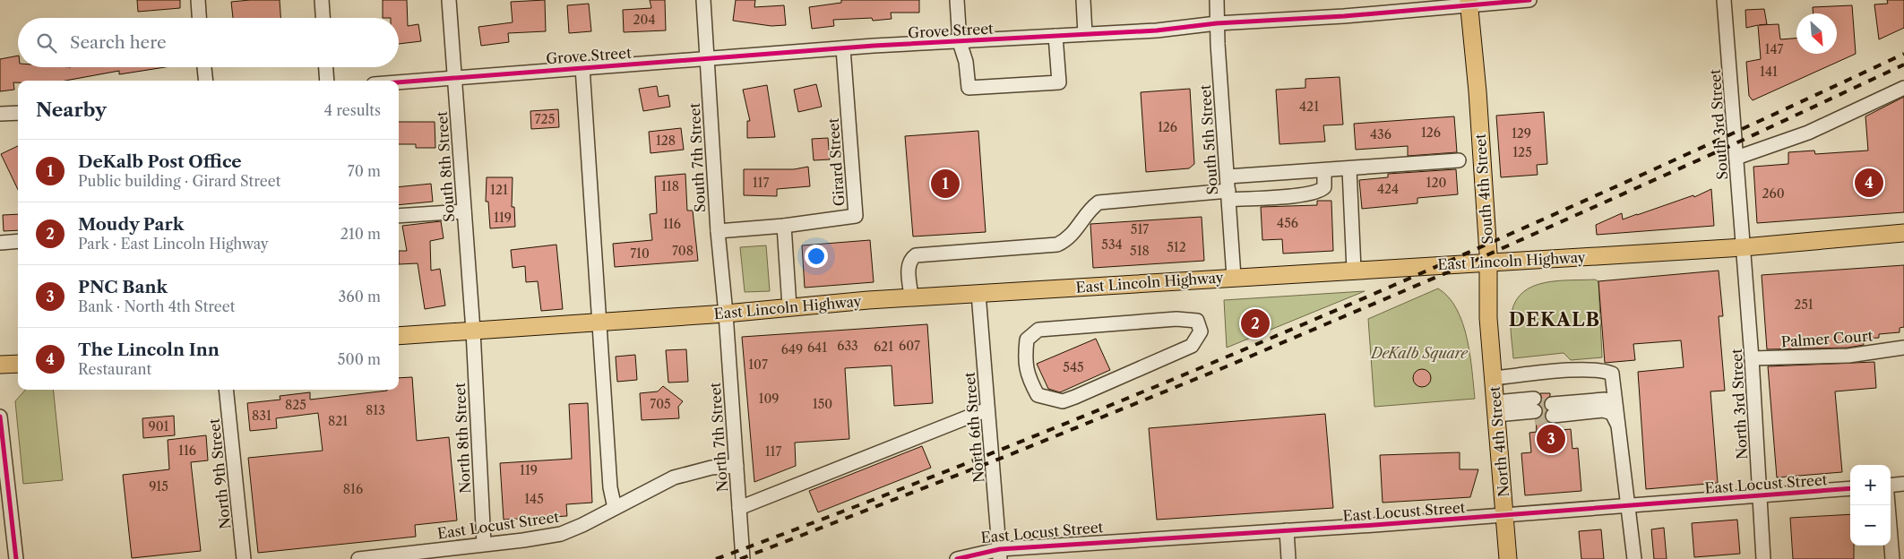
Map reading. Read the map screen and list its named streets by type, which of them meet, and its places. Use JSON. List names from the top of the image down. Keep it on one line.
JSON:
{"streets":{"main road":["South 4th Street","East Lincoln Highway","North 4th Street"],"street":["Grove Street","South 3rd Street","South 5th Street","South 7th Street","Girard Street","South 8th Street","Palmer Court","North 3rd Street","North 6th Street","North 7th Street","North 8th Street","North 9th Street","East Locust Street"]},"crossings":[["Grove Street","South 5th Street"],["Grove Street","South 7th Street"],["Grove Street","Girard Street"],["Grove Street","South 8th Street"],["Grove Street","South 4th Street"],["South 3rd Street","East Lincoln Highway"],["South 3rd Street","North 3rd Street"],["South 5th Street","East Lincoln Highway"],["South 7th Street","Girard Street"],["South 7th Street","East Lincoln Highway"],["South 7th Street","North 7th Street"],["South 8th Street","East Lincoln Highway"],["South 8th Street","North 8th Street"],["South 4th Street","East Lincoln Highway"],["South 4th Street","North 4th Street"],["East Lincoln Highway","North 3rd Street"],["East Lincoln Highway","North 6th Street"],["East Lincoln Highway","North 7th Street"],["East Lincoln Highway","North 8th Street"],["Palmer Court","North 3rd Street"],["North 3rd Street","East Locust Street"],["North 6th Street","East Locust Street"],["North 7th Street","East Locust Street"],["North 8th Street","East Locust Street"],["North 4th Street","East Locust Street"]],"districts":["DEKALB"],"parks":["DeKalb Square"],"house_numbers":["204","147","141","421","725","126","126","129","436","128","125","117","120","118","424","121","260","119","456","116","517","534","512","708","518","710","251","633","607","621","641","649","107","545","109","705","150","825","813","831","821","901","116","117","119","915","816","145"],"north":"bottom right","page":{"search":"Search here","heading":["Nearby","4 results"],"list":[{"mark":"1","name":"DeKalb Post Office","note":"Public building · Girard Street","value":"70 m"},{"mark":"2","name":"Moudy Park","note":"Park · East Lincoln Highway","value":"210 m"},{"mark":"3","name":"PNC Bank","note":"Bank · North 4th Street","value":"360 m"},{"mark":"4","name":"The Lincoln Inn","note":"Restaurant","value":"500 m"}],"pins":["4","1","2","3"],"map_buttons":["+","−"]}}
